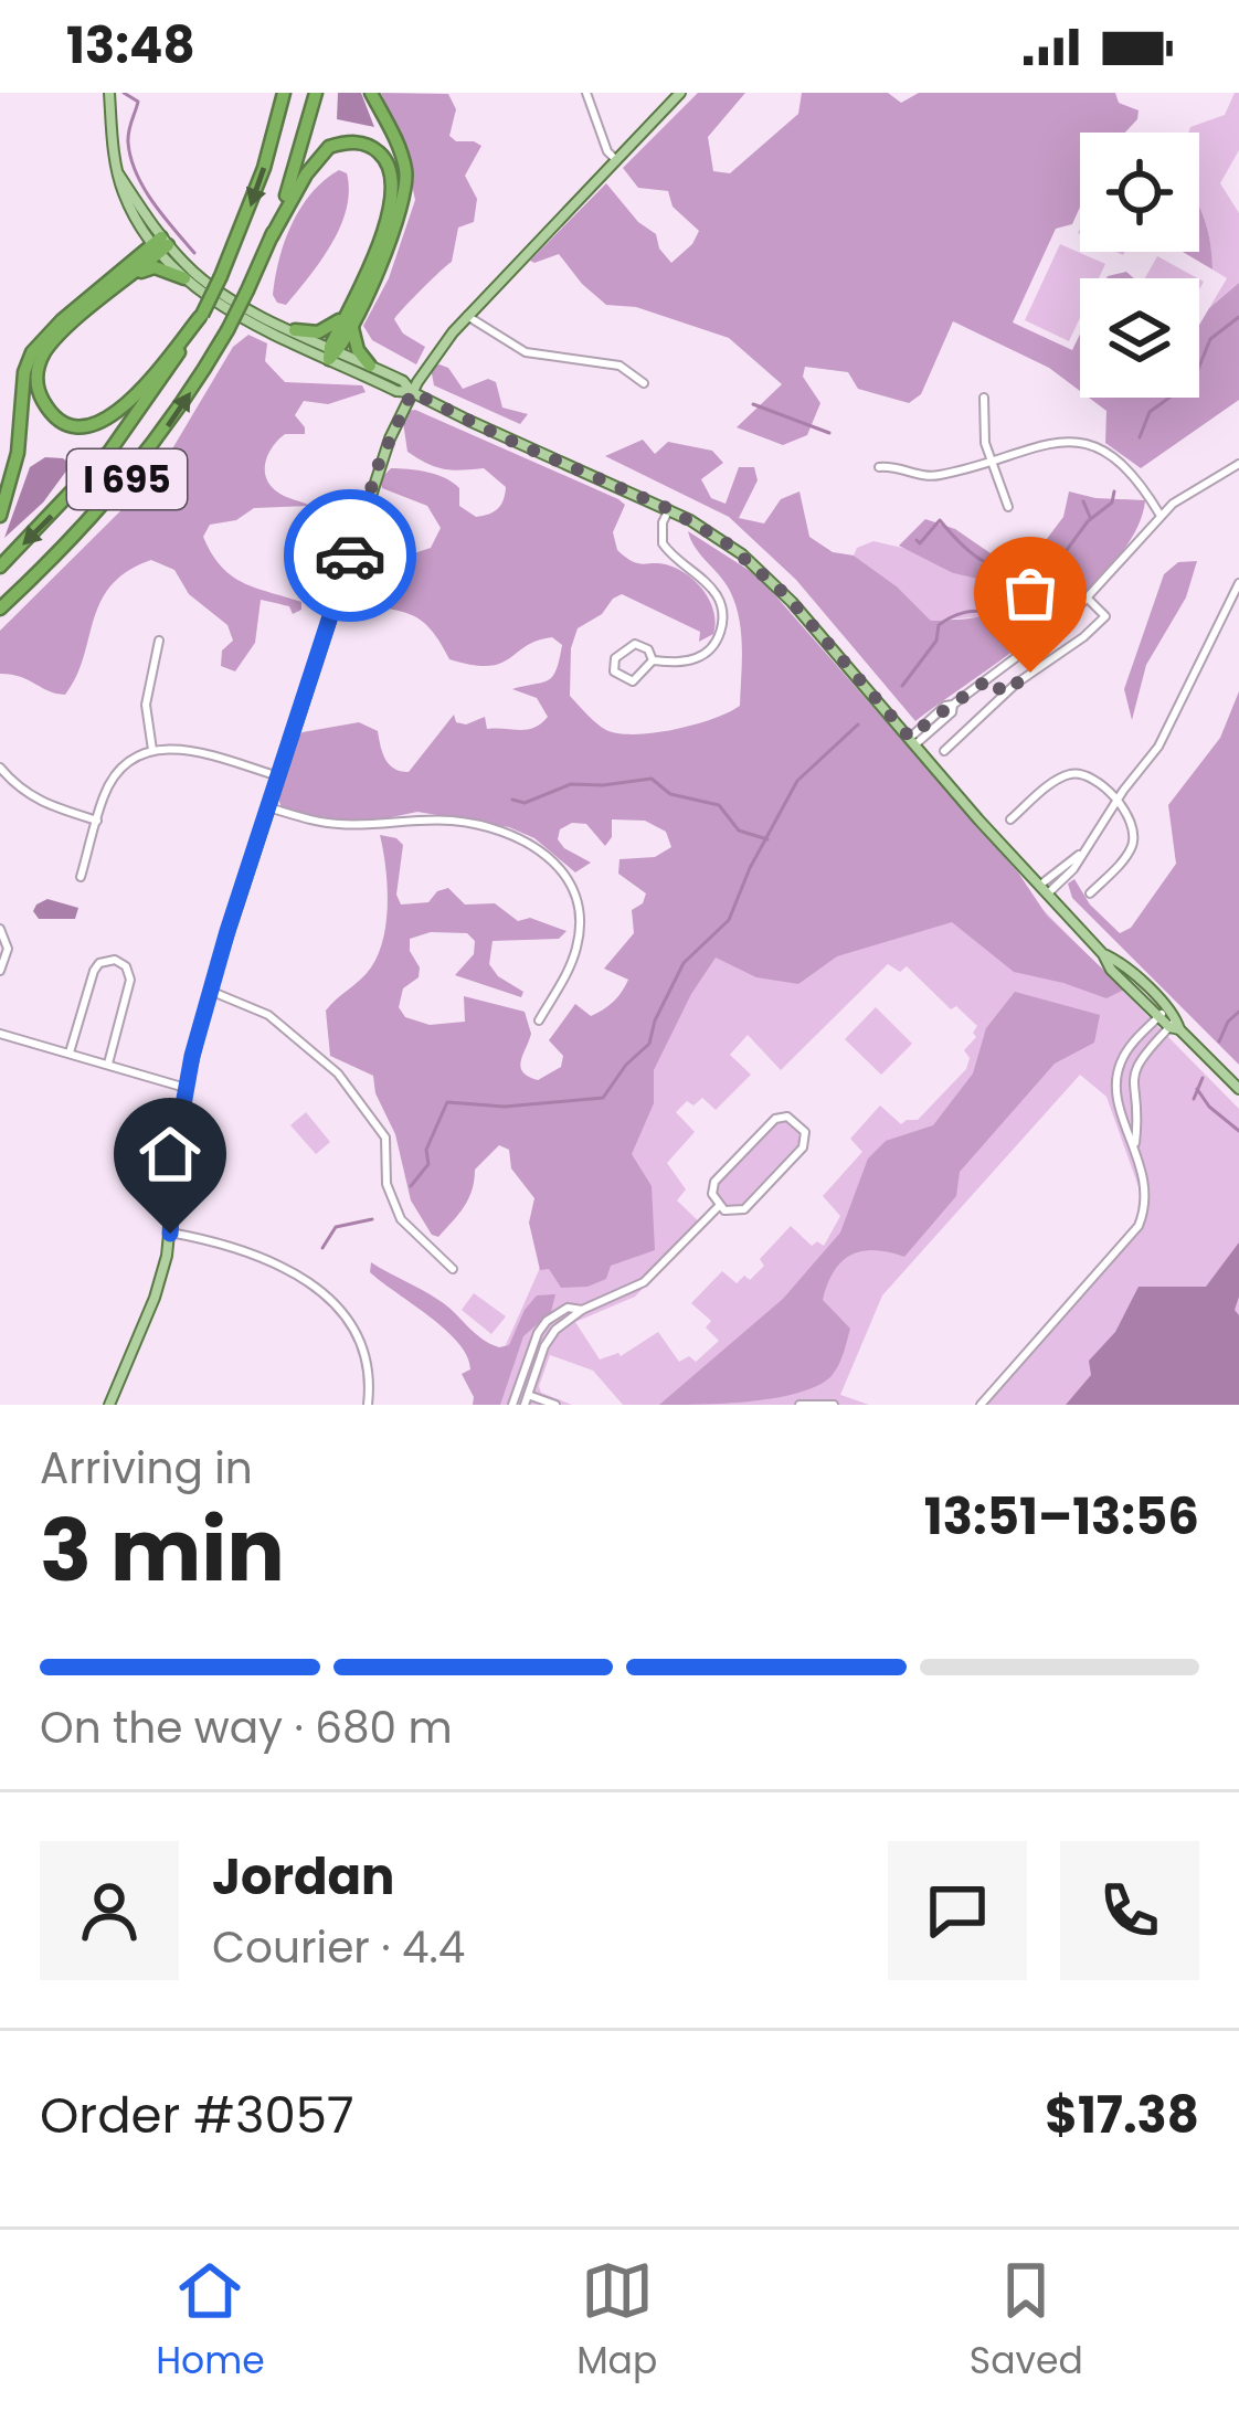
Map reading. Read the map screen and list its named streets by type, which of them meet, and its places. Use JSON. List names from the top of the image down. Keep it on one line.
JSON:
{"streets":{"highway":["I 695"]},"page":{"status":"13:48","heading":["3 min","Arriving in","13:51–13:56"],"panel":["Jordan","Courier · 4.4","Order #3057","$17.38"],"bar":"On the way · 680 m","tabs":["Home","Map","Saved"]}}
